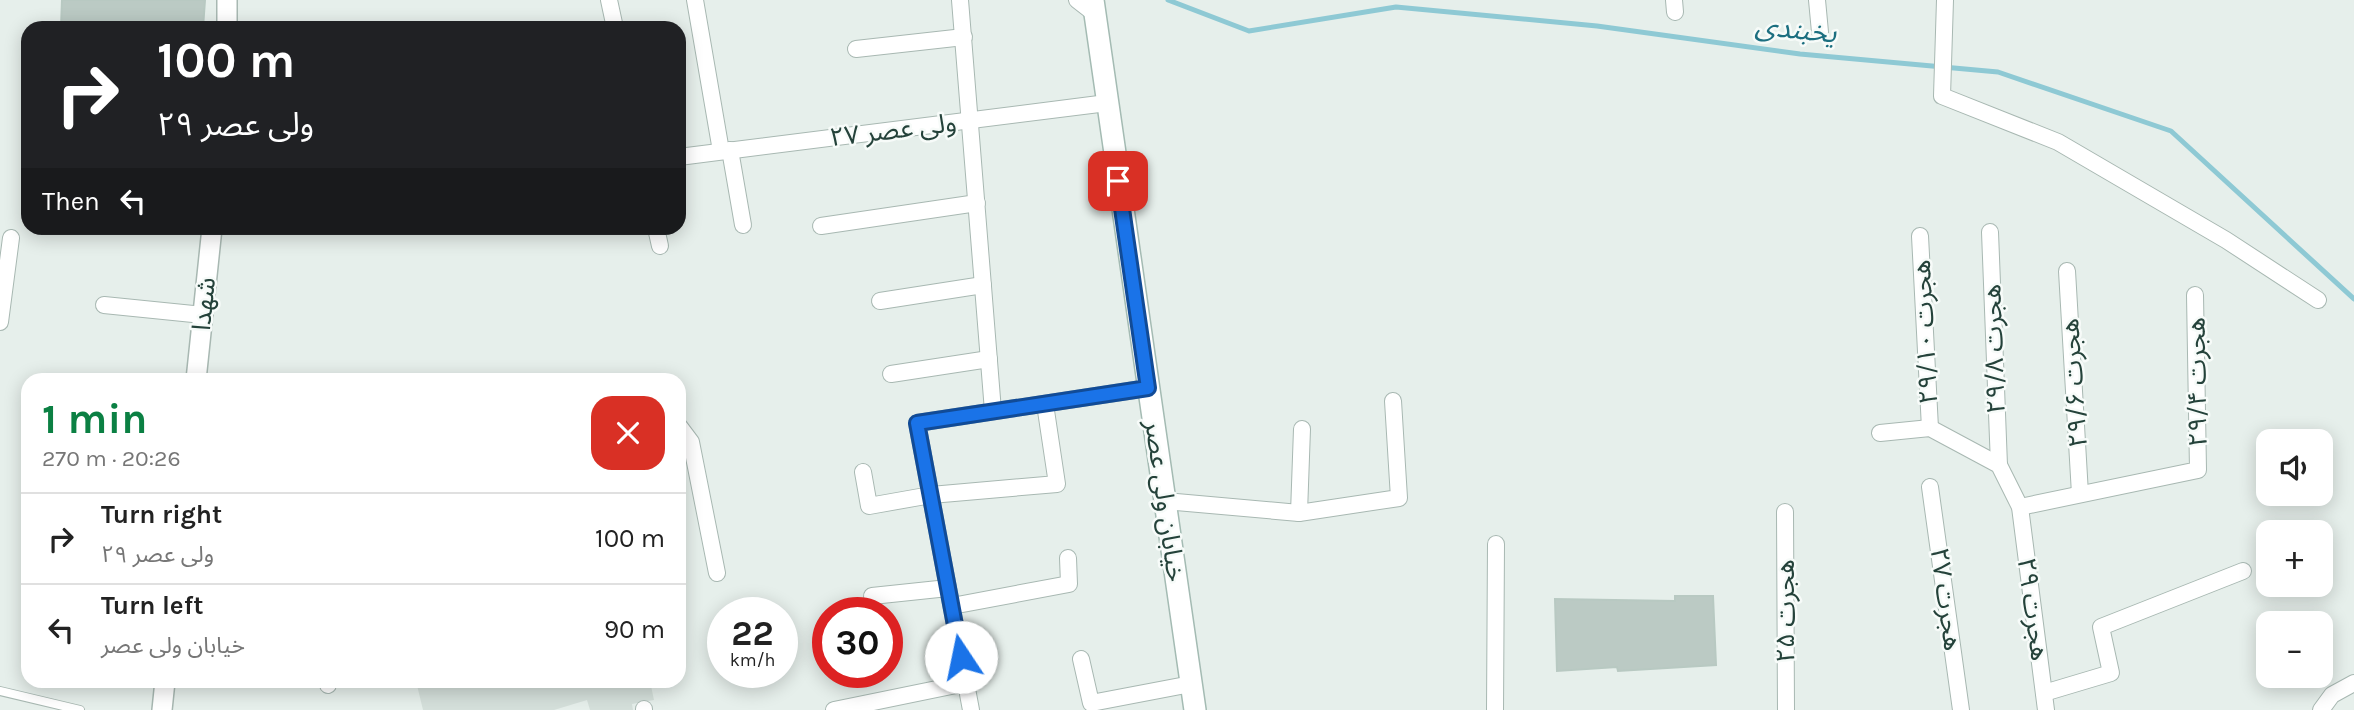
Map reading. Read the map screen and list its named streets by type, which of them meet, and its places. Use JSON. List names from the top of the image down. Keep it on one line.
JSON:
{"streets":{"main road":["خیابان ولی عصر"],"street":["ولی عصر ۲۷","شهدا","هجرت ۲۹/۱۰","هجرت ۲۹/۸","هجرت ۲۹/۴","هجرت ۲۹/۶","هجرت ۲۷","هجرت ۲۹","هجرت ۲۵"]},"crossings":[["ولی عصر ۲۷","خیابان ولی عصر"],["هجرت ۲۹/۸","هجرت ۲۹"],["هجرت ۲۹/۴","هجرت ۲۹/۶"]],"water":["یخبندی"],"page":{"turn":["100 m","ولی عصر ۲۹"],"then":"Then","heading":["1 min","270 m · 20:26"],"map_buttons":["+","−"],"list":[{"name":"Turn right","note":"ولی عصر ۲۹","value":"100 m"},{"name":"Turn left","note":"خیابان ولی عصر","value":"90 m"}],"speed":"22 km/h","limit":"30"}}
